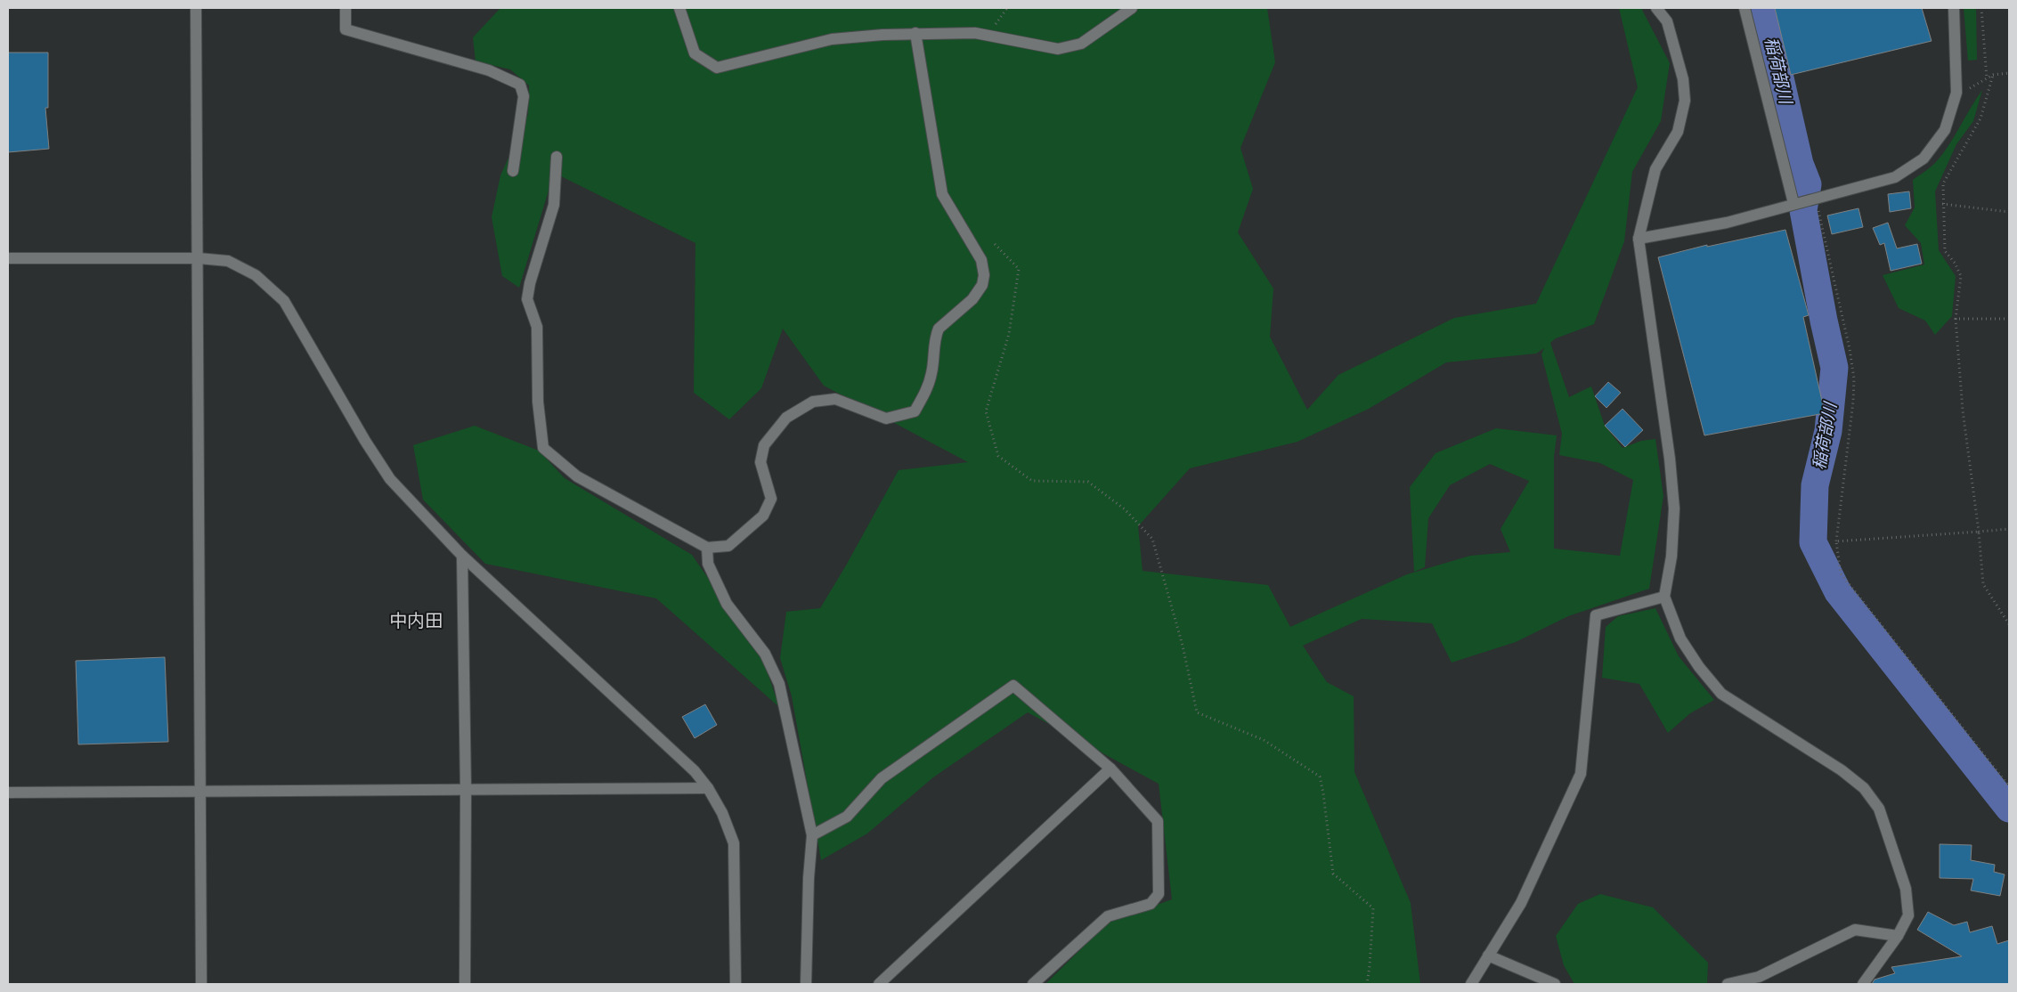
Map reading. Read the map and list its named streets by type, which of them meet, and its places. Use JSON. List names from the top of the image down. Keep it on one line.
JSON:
{"districts":["中内田"],"water":["稲荷部川"]}
